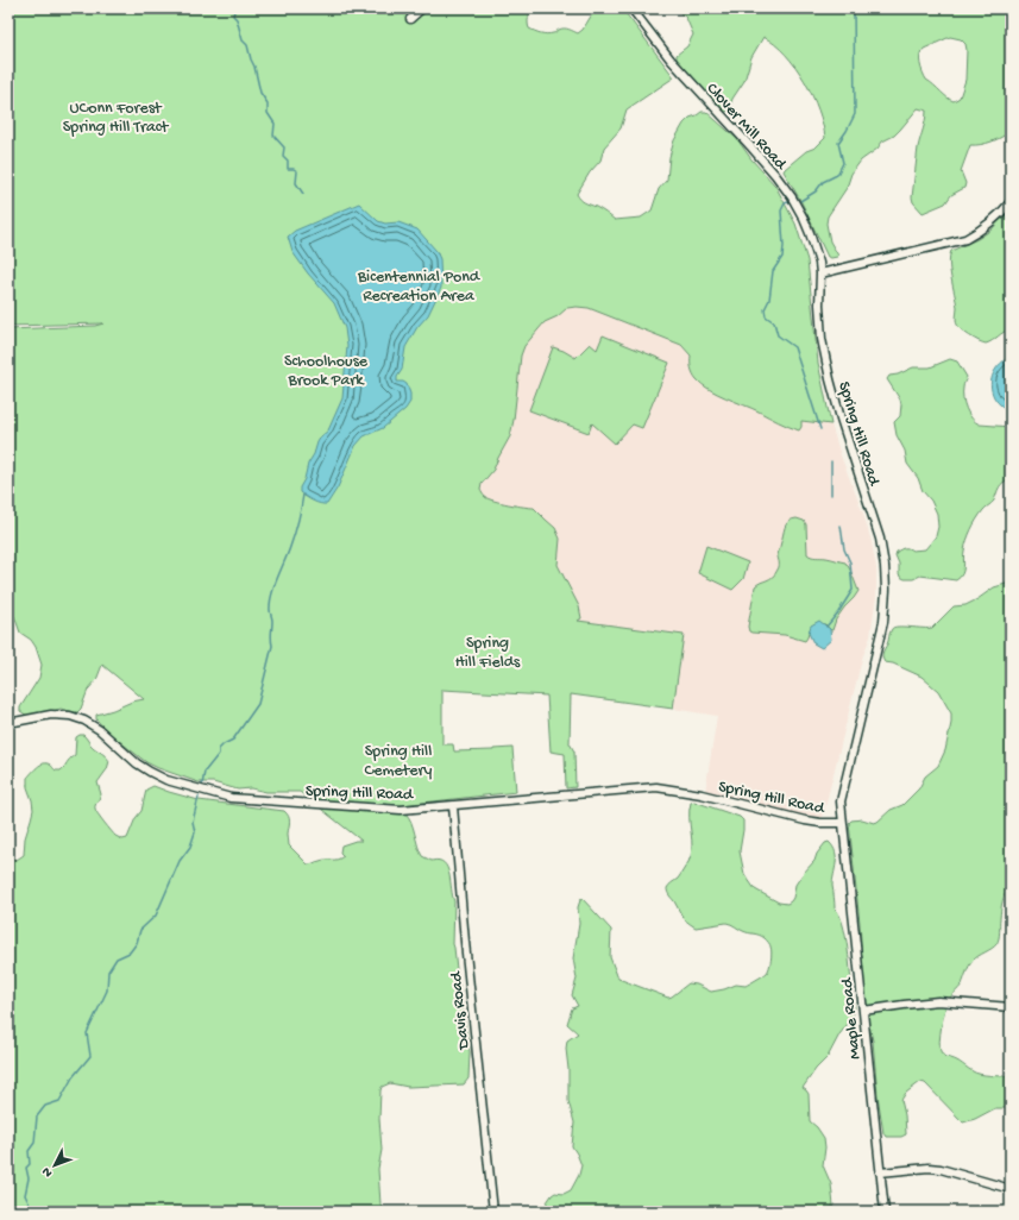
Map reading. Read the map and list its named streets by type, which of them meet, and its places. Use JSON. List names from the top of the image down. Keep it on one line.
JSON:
{"streets":{"street":["Clover Mill Road","Spring Hill Road","Davis Road","Maple Road"]},"crossings":[["Clover Mill Road","Spring Hill Road"],["Spring Hill Road","Davis Road"],["Spring Hill Road","Maple Road"]],"parks":["UConn Forest Spring Hill Tract","Bicentennial Pond Recreation Area","Schoolhouse Brook Park","Spring Hill Fields","Spring Hill Cemetery"],"north":"bottom left"}
